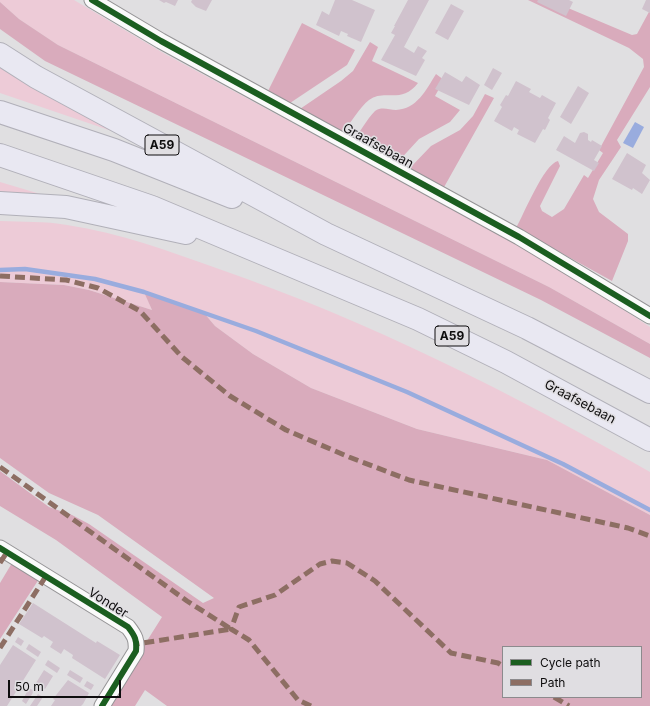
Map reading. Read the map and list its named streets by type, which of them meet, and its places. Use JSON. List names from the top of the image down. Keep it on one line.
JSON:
{"streets":{"highway":["A59","Graafsebaan"],"street":["Vonder"]},"crossings":[["A59","Graafsebaan"]],"legend":["Cycle path","Path"],"scale_bar":"50 m"}
